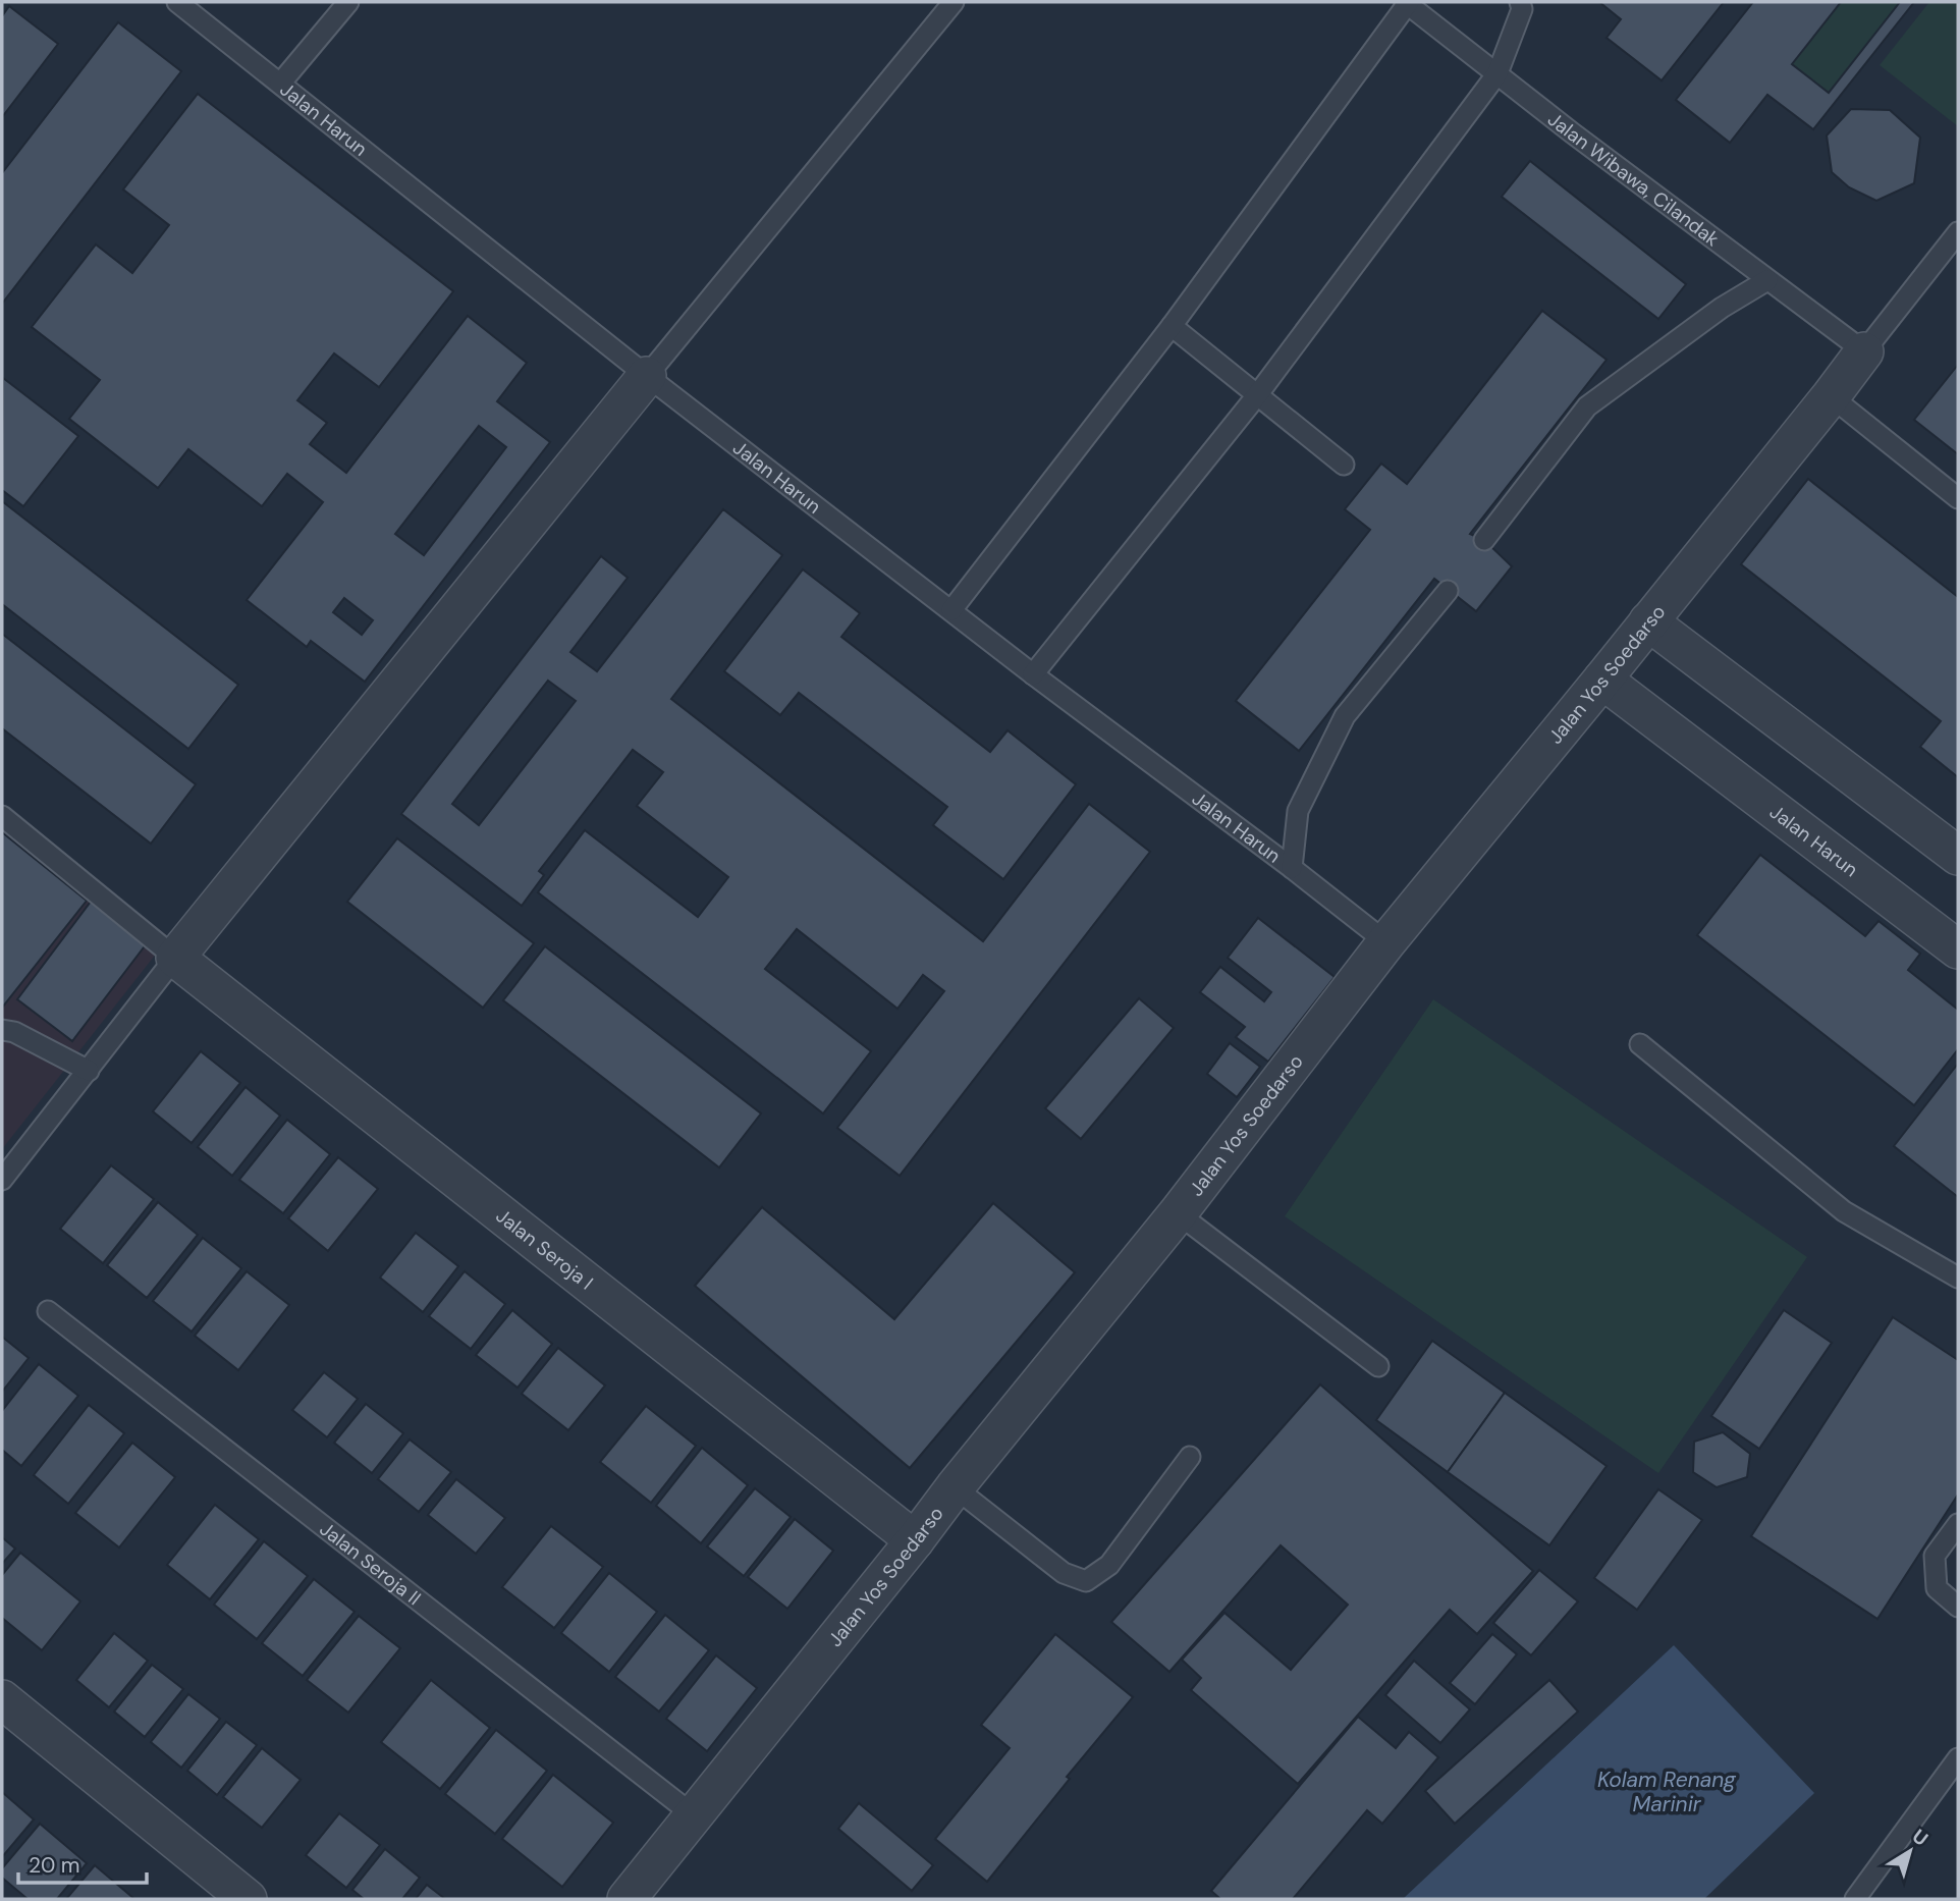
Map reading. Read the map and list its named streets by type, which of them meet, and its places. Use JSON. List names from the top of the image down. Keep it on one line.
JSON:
{"streets":{"street":["Jalan Harun","Jalan Yos Soedarso","Jalan Seroja I"],"lane":["Jalan Wibawa, Cilandak","Jalan Seroja II"]},"crossings":[["Jalan Harun","Jalan Yos Soedarso"],["Jalan Wibawa, Cilandak","Jalan Yos Soedarso"],["Jalan Yos Soedarso","Jalan Seroja I"],["Jalan Yos Soedarso","Jalan Seroja II"]],"water":["Kolam Renang Marinir"],"scale_bar":"20 m","north":"top right"}
